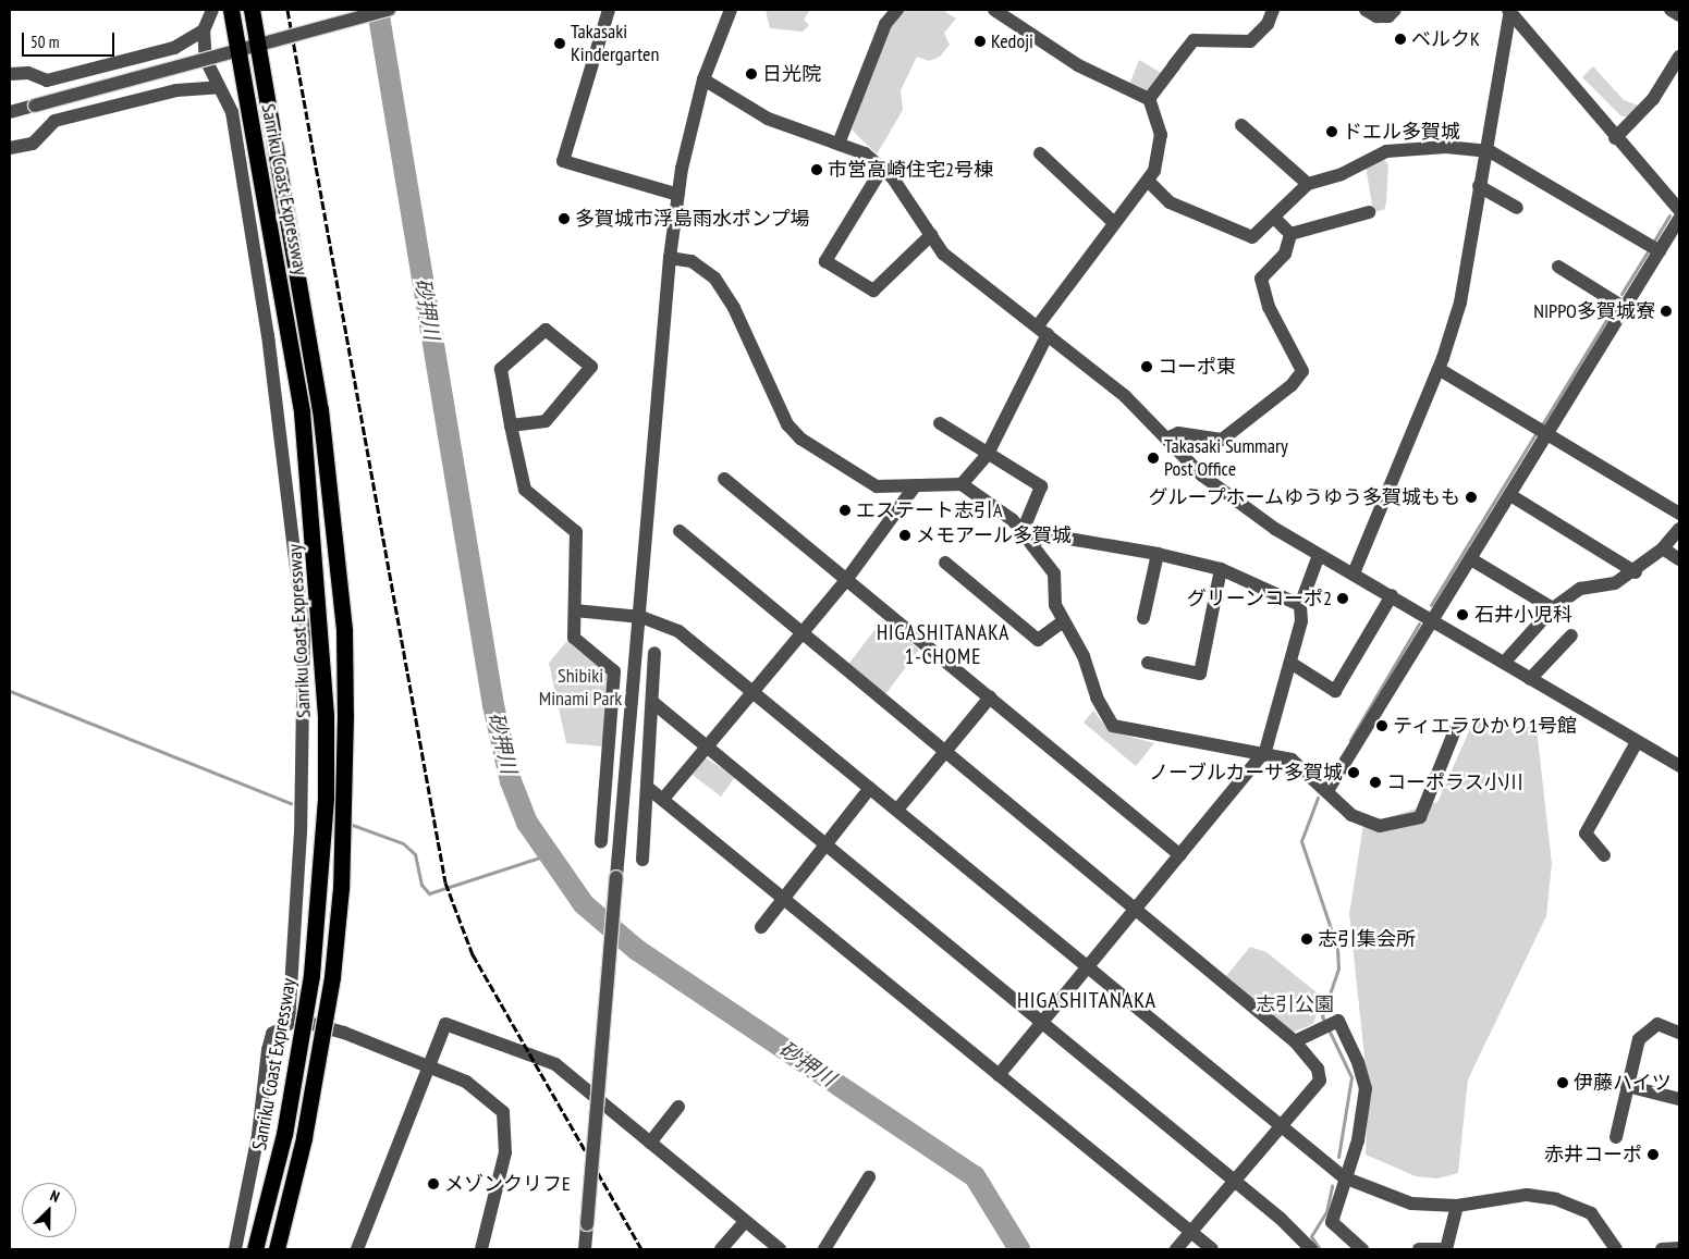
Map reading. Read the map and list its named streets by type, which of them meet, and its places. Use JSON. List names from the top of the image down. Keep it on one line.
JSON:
{"streets":{"highway":["Sanriku Coast Expressway"]},"districts":["HIGASHITANAKA 1-CHOME","HIGASHITANAKA"],"water":["砂押川"],"parks":["Shibiki Minami Park","志引公園"],"places":["ベルクK","Kedoji","Takasaki Kindergarten","日光院","ドエル多賀城","市営高崎住宅2号棟","多賀城市浮島雨水ポンプ場","NIPPO多賀城寮","コーポ東","Takasaki Summary Post Office","グループホームゆうゆう多賀城もも","エステート志引A","メモアール多賀城","グリーンコーポ2","石井小児科","ティエラひかり1号館","ノーブルカーサ多賀城","コーポラス小川","志引集会所","伊藤ハイツ","赤井コーポ","メゾンクリフE"],"scale_bar":"50 m","north":"top right"}
